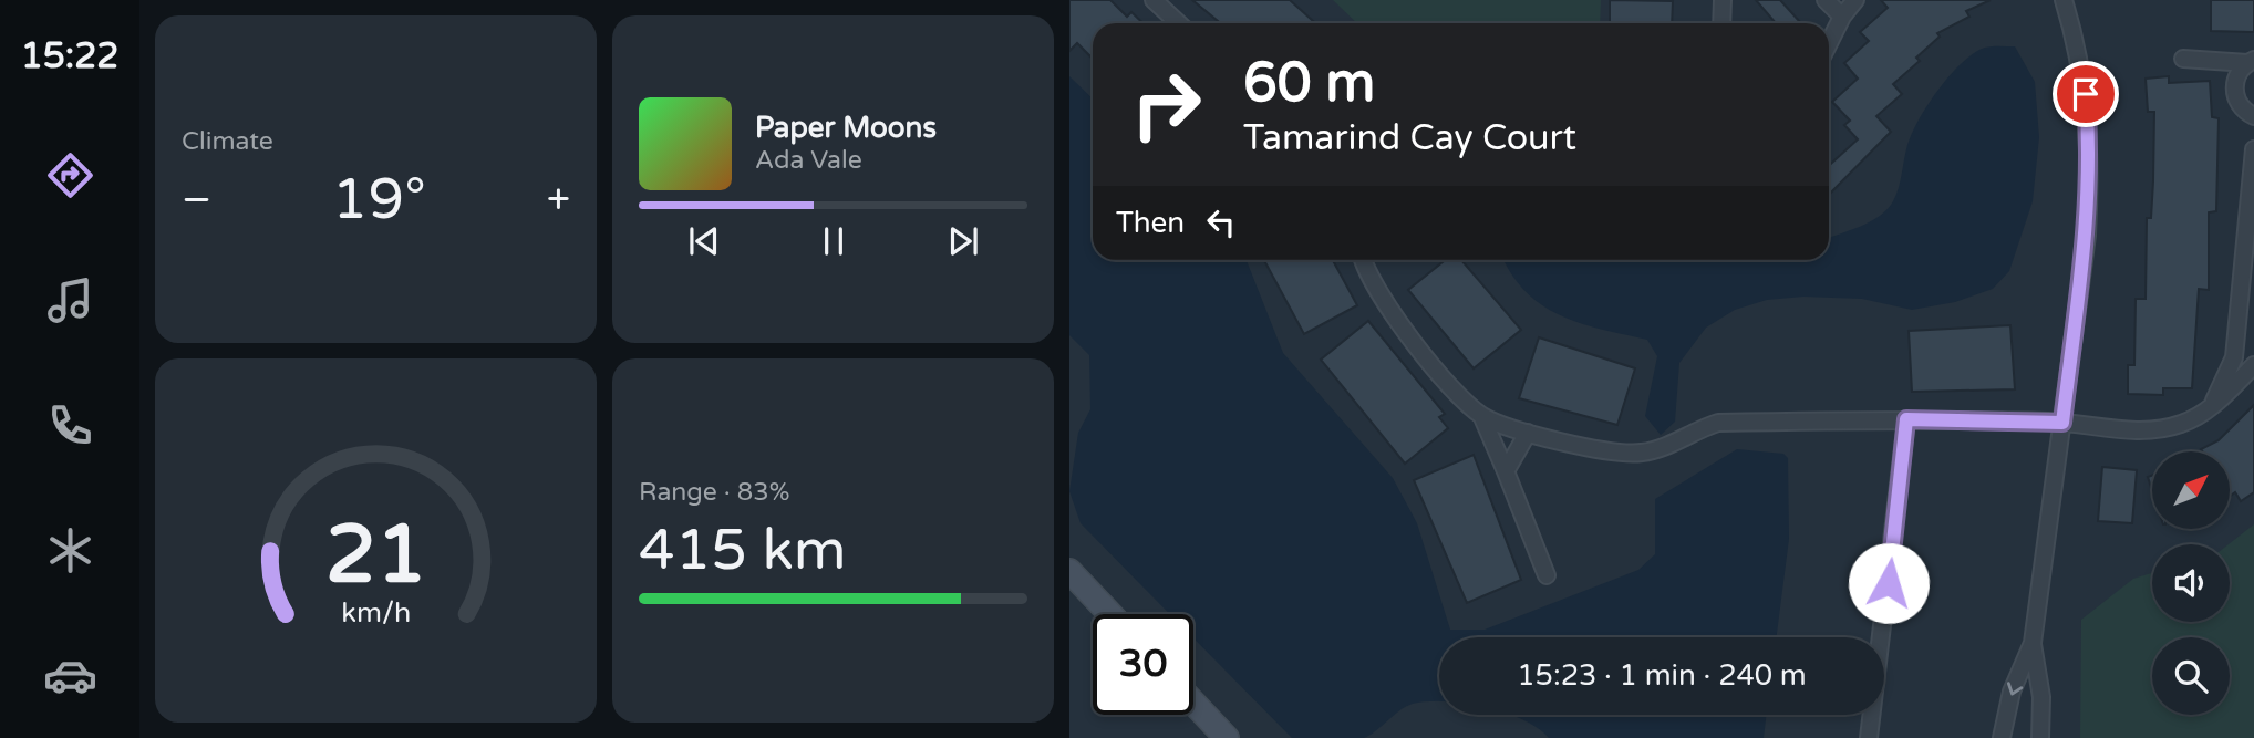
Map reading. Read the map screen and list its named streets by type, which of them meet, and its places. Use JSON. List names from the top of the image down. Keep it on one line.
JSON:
{"north":"top right","page":{"tabs":"15:22","tile":["Climate",["Range · 83%","415 km"]],"turn":["60 m","Tamarind Cay Court"],"song":["Paper Moons","Ada Vale"],"heat":["−","19°","+"],"then":"Then","limit":"30","trip":"15:23 · 1 min · 240 m","gauge":["21","km/h"]}}
